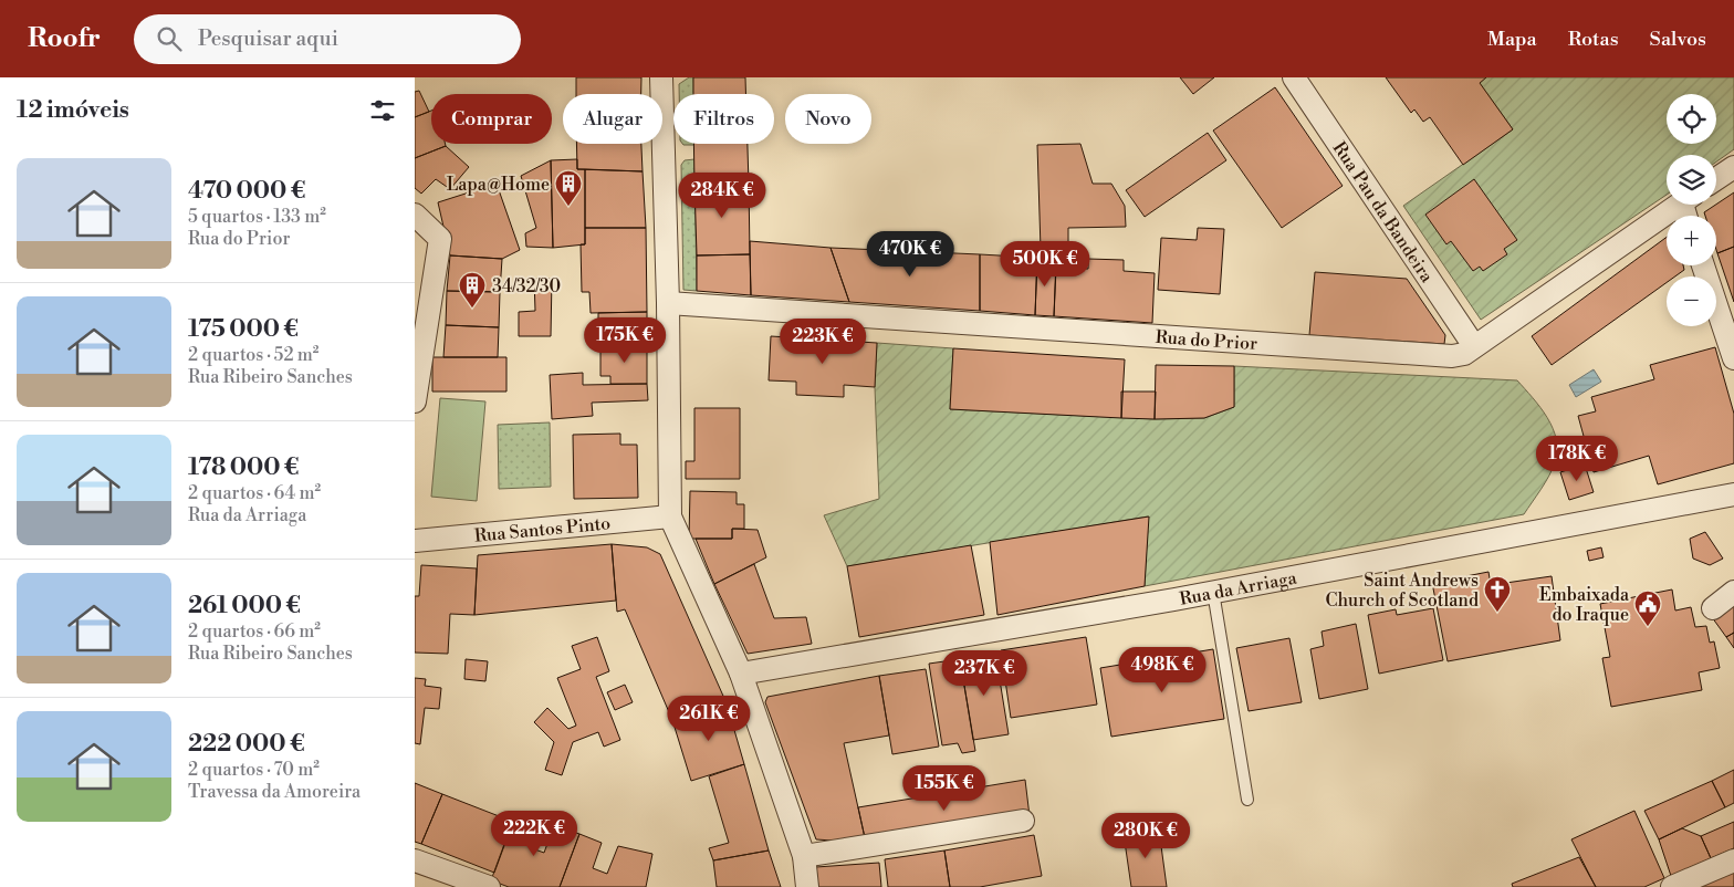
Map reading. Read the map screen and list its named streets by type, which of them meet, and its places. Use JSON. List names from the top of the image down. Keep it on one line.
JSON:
{"streets":{"street":["Rua Pau da Bandeira","Rua do Prior","Rua Santos Pinto","Rua da Arriaga"]},"crossings":[["Rua Pau da Bandeira","Rua do Prior"]],"places":{"building":["Lapa@Home","34/32/30"],"church":["Saint Andrews Church of Scotland"],"public building":["Embaixada do Iraque"]},"page":{"header":"Roofr","search":"Pesquisar aqui","nav":["Mapa","Rotas","Salvos"],"heading":"12 imóveis","map_buttons":["+","−"],"chip":["Comprar","Alugar","Filtros","Novo"],"list":[{"name":"470 000 €","note":"5 quartos · 133 m² · Rua do Prior"},{"name":"175 000 €","note":"2 quartos · 52 m² · Rua Ribeiro Sanches"},{"name":"178 000 €","note":"2 quartos · 64 m² · Rua da Arriaga"},{"name":"261 000 €","note":"2 quartos · 66 m² · Rua Ribeiro Sanches"},{"name":"222 000 €","note":"2 quartos · 70 m² · Travessa da Amoreira"}],"price":["284K €","470K €","500K €","175K €","223K €","178K €","498K €","237K €","261K €","155K €","222K €","280K €"]}}
